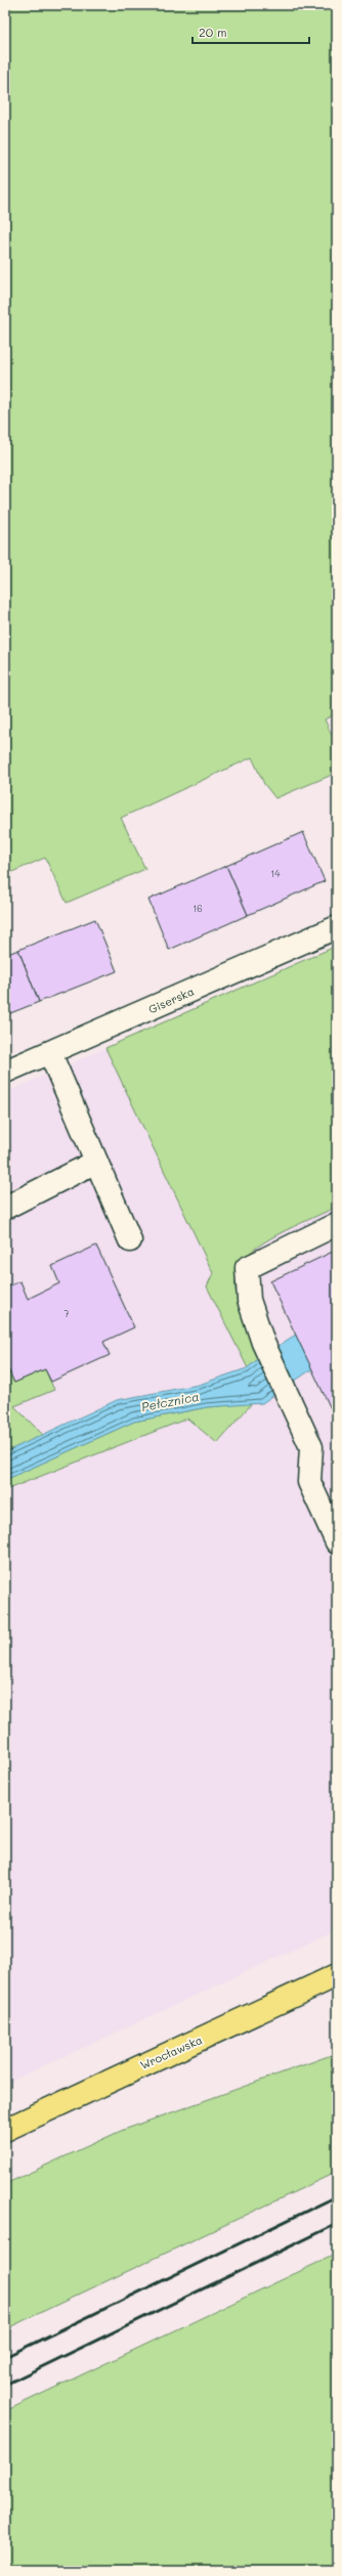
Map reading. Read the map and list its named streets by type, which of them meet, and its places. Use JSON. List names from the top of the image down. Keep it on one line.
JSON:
{"streets":{"main road":["Wrocławska"],"street":["Giserska"]},"water":["Pełcznica"],"house_numbers":["14","16","7"],"scale_bar":"20 m"}
